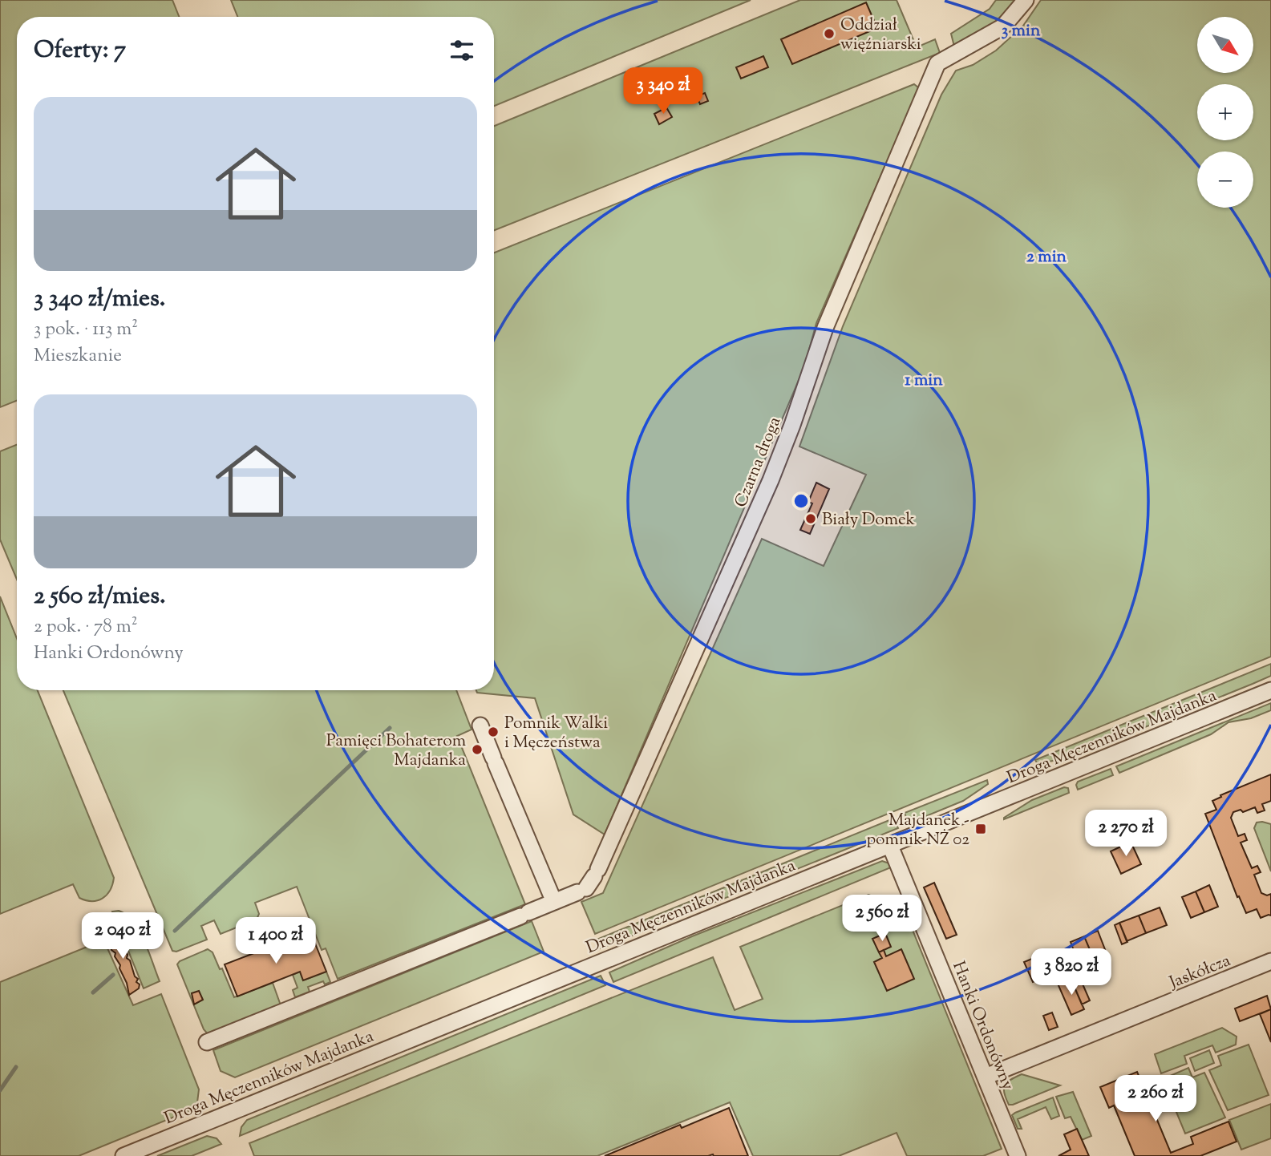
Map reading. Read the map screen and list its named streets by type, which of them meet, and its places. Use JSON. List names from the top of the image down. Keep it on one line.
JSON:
{"streets":{"street":["Czarna droga","Droga Męczenników Majdanka","Jaskółcza","Hanki Ordonówny"]},"crossings":[["Droga Męczenników Majdanka","Hanki Ordonówny"],["Jaskółcza","Hanki Ordonówny"]],"places":{"other":["Oddział więźniarski","Biały Domek","Pomnik Walki i Męczeństwa","Pamięci Bohaterom Majdanka"],"transit":["Majdanek - pomnik NŻ 02"]},"north":"bottom right","page":{"map_buttons":["+","−"],"heading":"Oferty: 7","price":["3 340 zł","2 270 zł","2 560 zł","2 040 zł","1 400 zł","3 820 zł","2 260 zł"],"list":[{"name":"3 340 zł/mies.","note":"3 pok. · 113 m² · Mieszkanie"},{"name":"2 560 zł/mies.","note":"2 pok. · 78 m² · Hanki Ordonówny"}]},"rings":["3 min","2 min","1 min"]}
